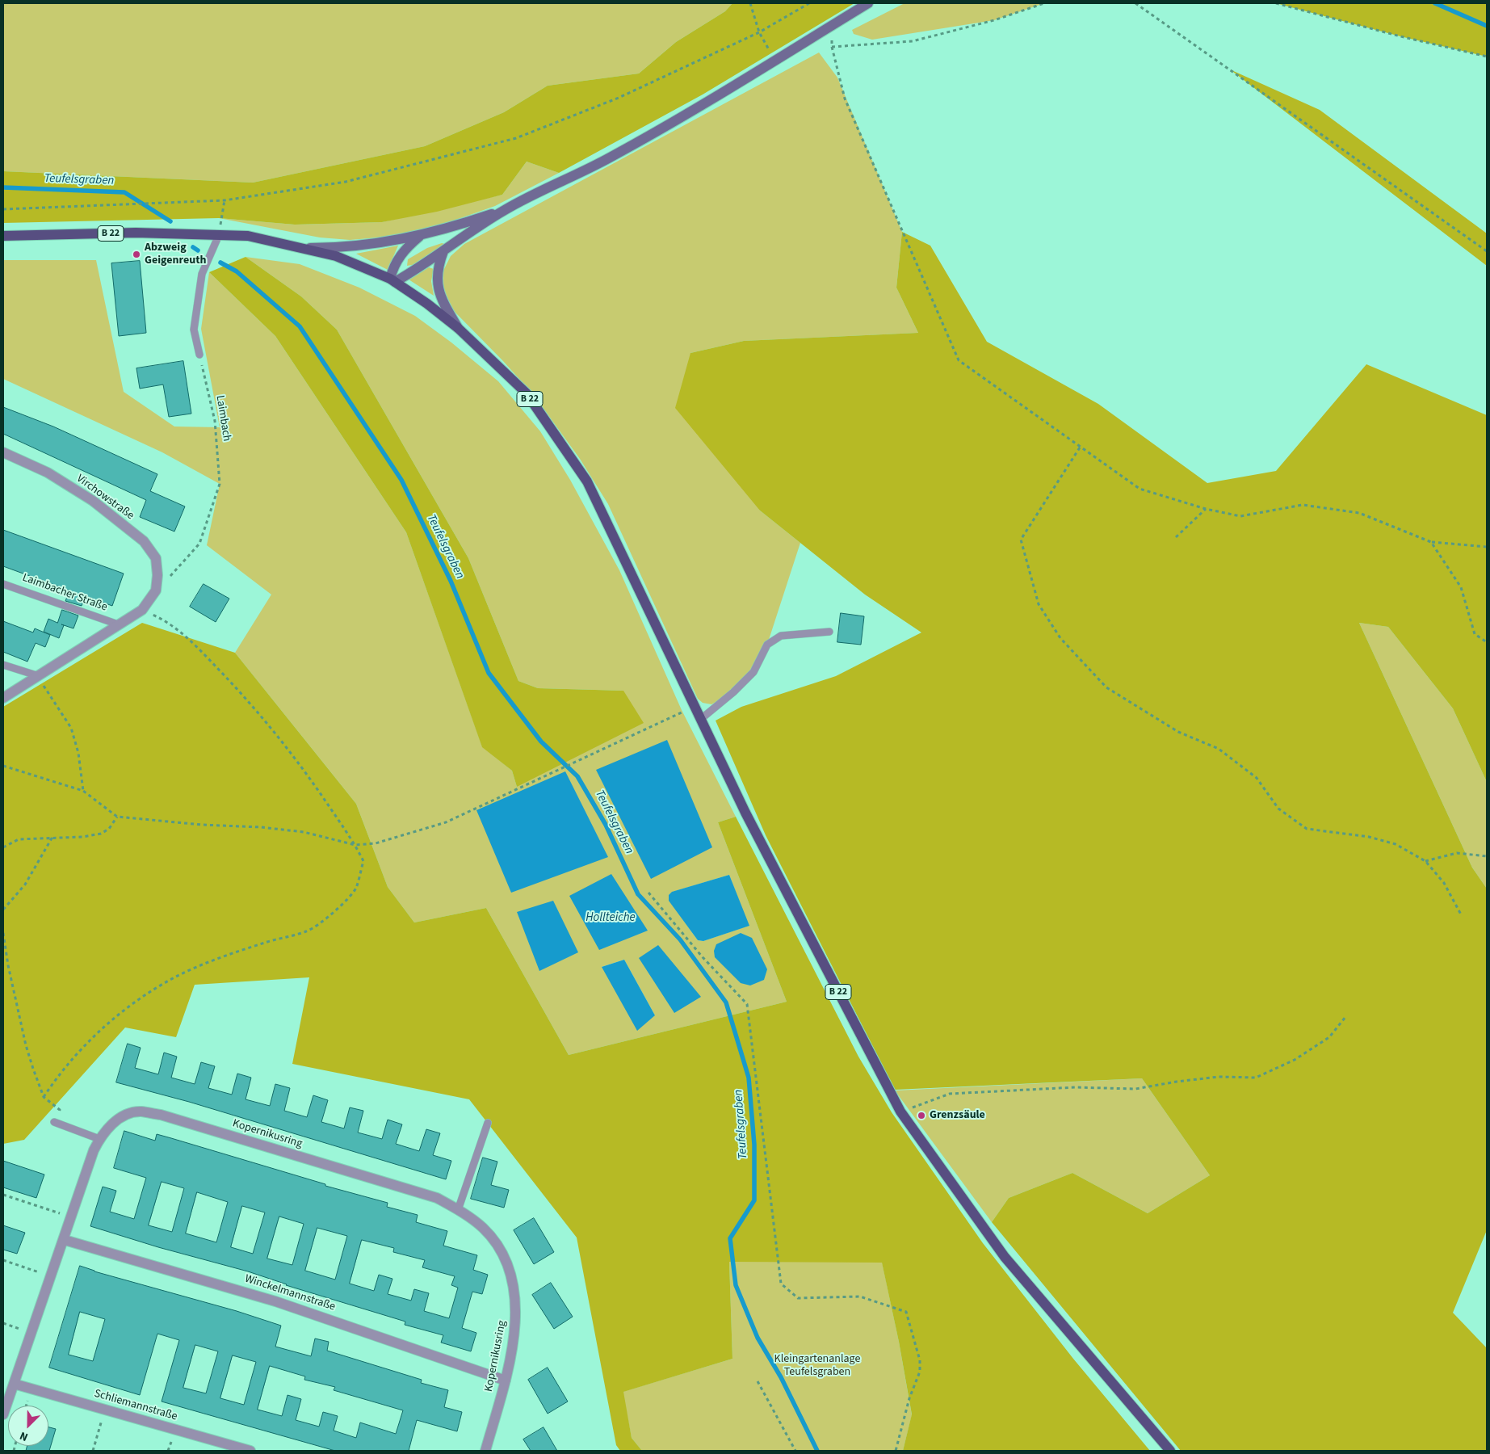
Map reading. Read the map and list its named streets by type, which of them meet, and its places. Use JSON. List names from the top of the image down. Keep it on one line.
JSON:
{"streets":{"main road":["B 22"],"street":["Virchowstraße","Laimbacher Straße","Kopernikusring","Winckelmannstraße","Schliemannstraße"],"path":["Laimbach"]},"crossings":[["Laimbach","Virchowstraße"],["Laimbach","Laimbacher Straße"],["Virchowstraße","Laimbacher Straße"],["Kopernikusring","Winckelmannstraße"],["Kopernikusring","Schliemannstraße"]],"water":["Teufelsgraben","Hollteiche"],"parks":["Kleingartenanlage Teufelsgraben"],"places":["Abzweig Geigenreuth","Grenzsäule"],"north":"bottom left"}
